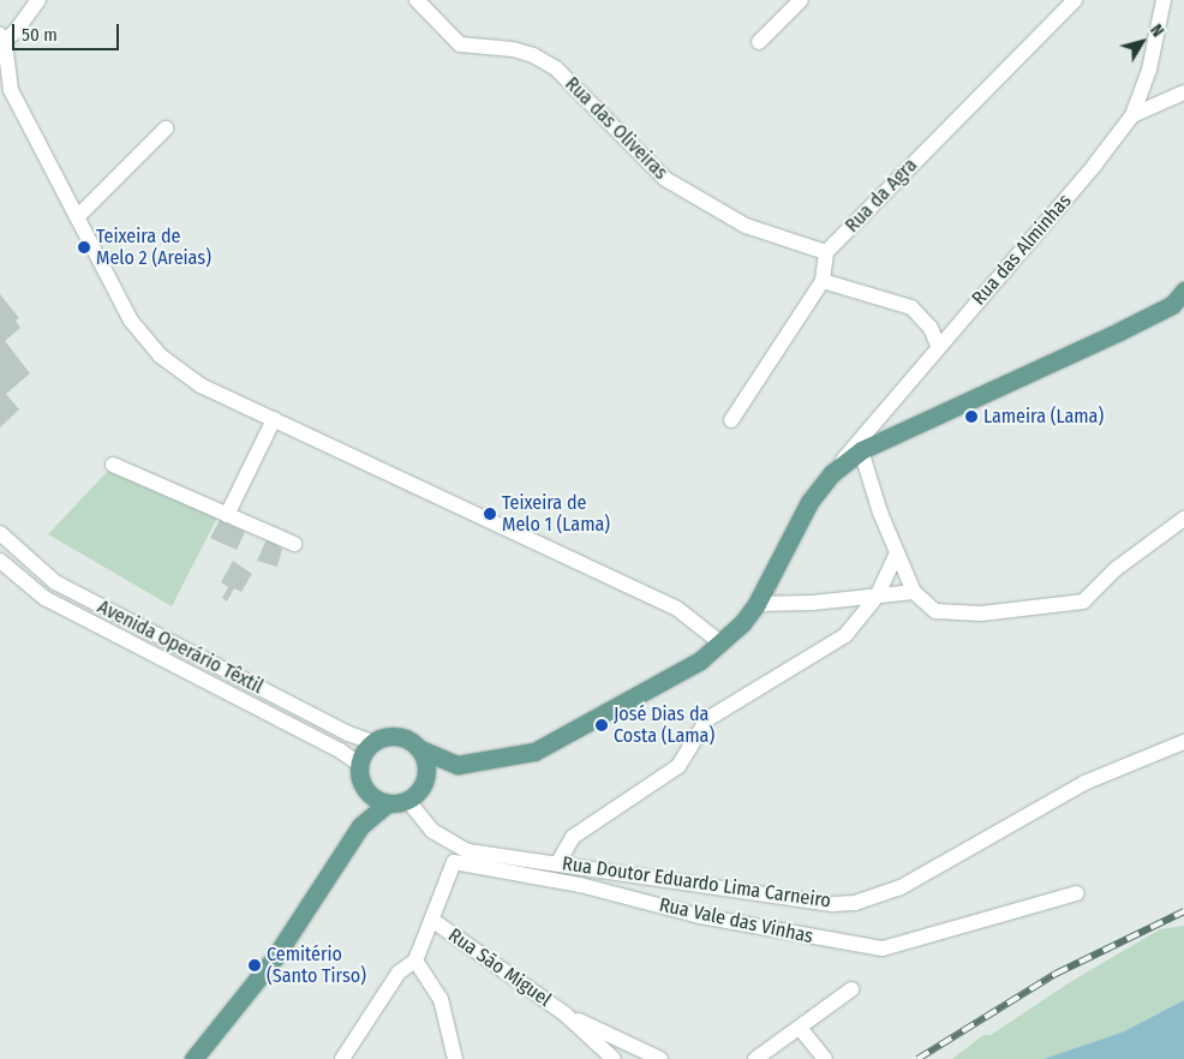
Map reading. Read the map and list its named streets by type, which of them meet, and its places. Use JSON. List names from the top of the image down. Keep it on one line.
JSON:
{"streets":{"street":["Rua das Oliveiras","Rua da Agra","Rua das Alminhas","Avenida Operário Têxtil","Rua Doutor Eduardo Lima Carneiro","Rua Vale das Vinhas","Rua São Miguel"]},"crossings":[["Rua das Oliveiras","Rua da Agra"],["Avenida Operário Têxtil","Rua Doutor Eduardo Lima Carneiro"],["Rua Vale das Vinhas","Rua São Miguel"]],"places":["Teixeira de Melo 2 (Areias)","Lameira (Lama)","Teixeira de Melo 1 (Lama)","José Dias da Costa (Lama)","Cemitério (Santo Tirso)"],"scale_bar":"50 m","north":"top right"}
